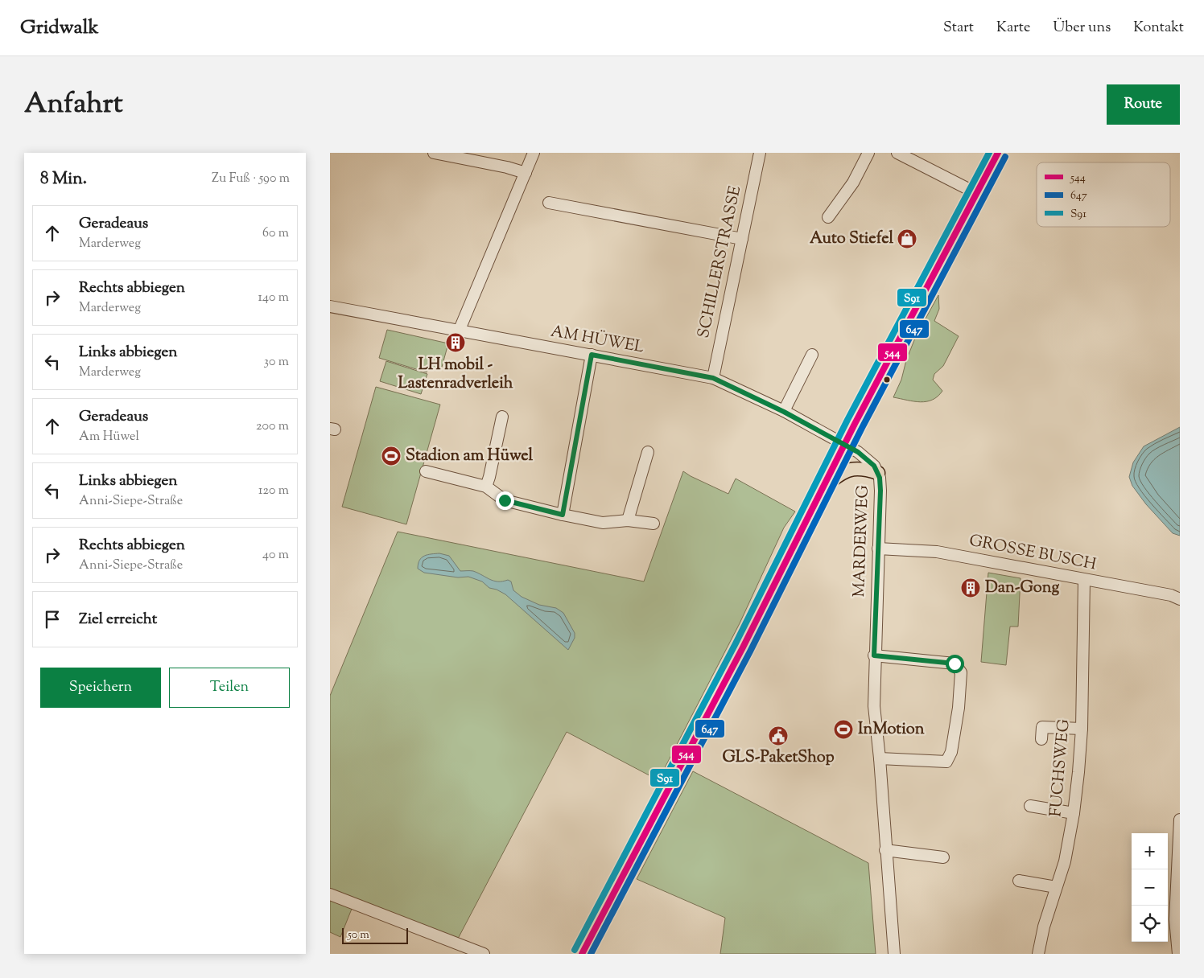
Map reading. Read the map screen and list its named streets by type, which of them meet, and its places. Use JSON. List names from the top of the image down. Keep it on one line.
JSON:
{"streets":{"street":["SCHILLERSTRASSE","AM HÜWEL","MARDERWEG","GROSSE BUSCH","FUCHSWEG"]},"crossings":[["SCHILLERSTRASSE","AM HÜWEL"],["AM HÜWEL","MARDERWEG"],["MARDERWEG","GROSSE BUSCH"],["GROSSE BUSCH","FUCHSWEG"]],"places":{"shop":["Auto Stiefel"],"building":["LH mobil - Lastenradverleih","Dan-Gong"],"sports":["Stadion am Hüwel","InMotion"],"public building":["GLS-PaketShop"]},"lines":["transit line 544","transit line S91","transit line 647"],"legend":["544","647","S91"],"scale_bar":"50 m","page":{"header":"Gridwalk","nav":["Start","Karte","Über uns","Kontakt"],"title":"Anfahrt","buttons":["Route",["Speichern","Teilen"]],"heading":["8 Min.","Zu Fuß · 590 m"],"list":[["Geradeaus","Marderweg","60 m"],["Rechts abbiegen","Marderweg","140 m"],["Links abbiegen","Marderweg","30 m"],["Geradeaus","Am Hüwel","200 m"],["Links abbiegen","Anni-Siepe-Straße","120 m"],["Rechts abbiegen","Anni-Siepe-Straße","40 m"],"Ziel erreicht"],"map_buttons":["+","−"],"scale":"50 m"}}
